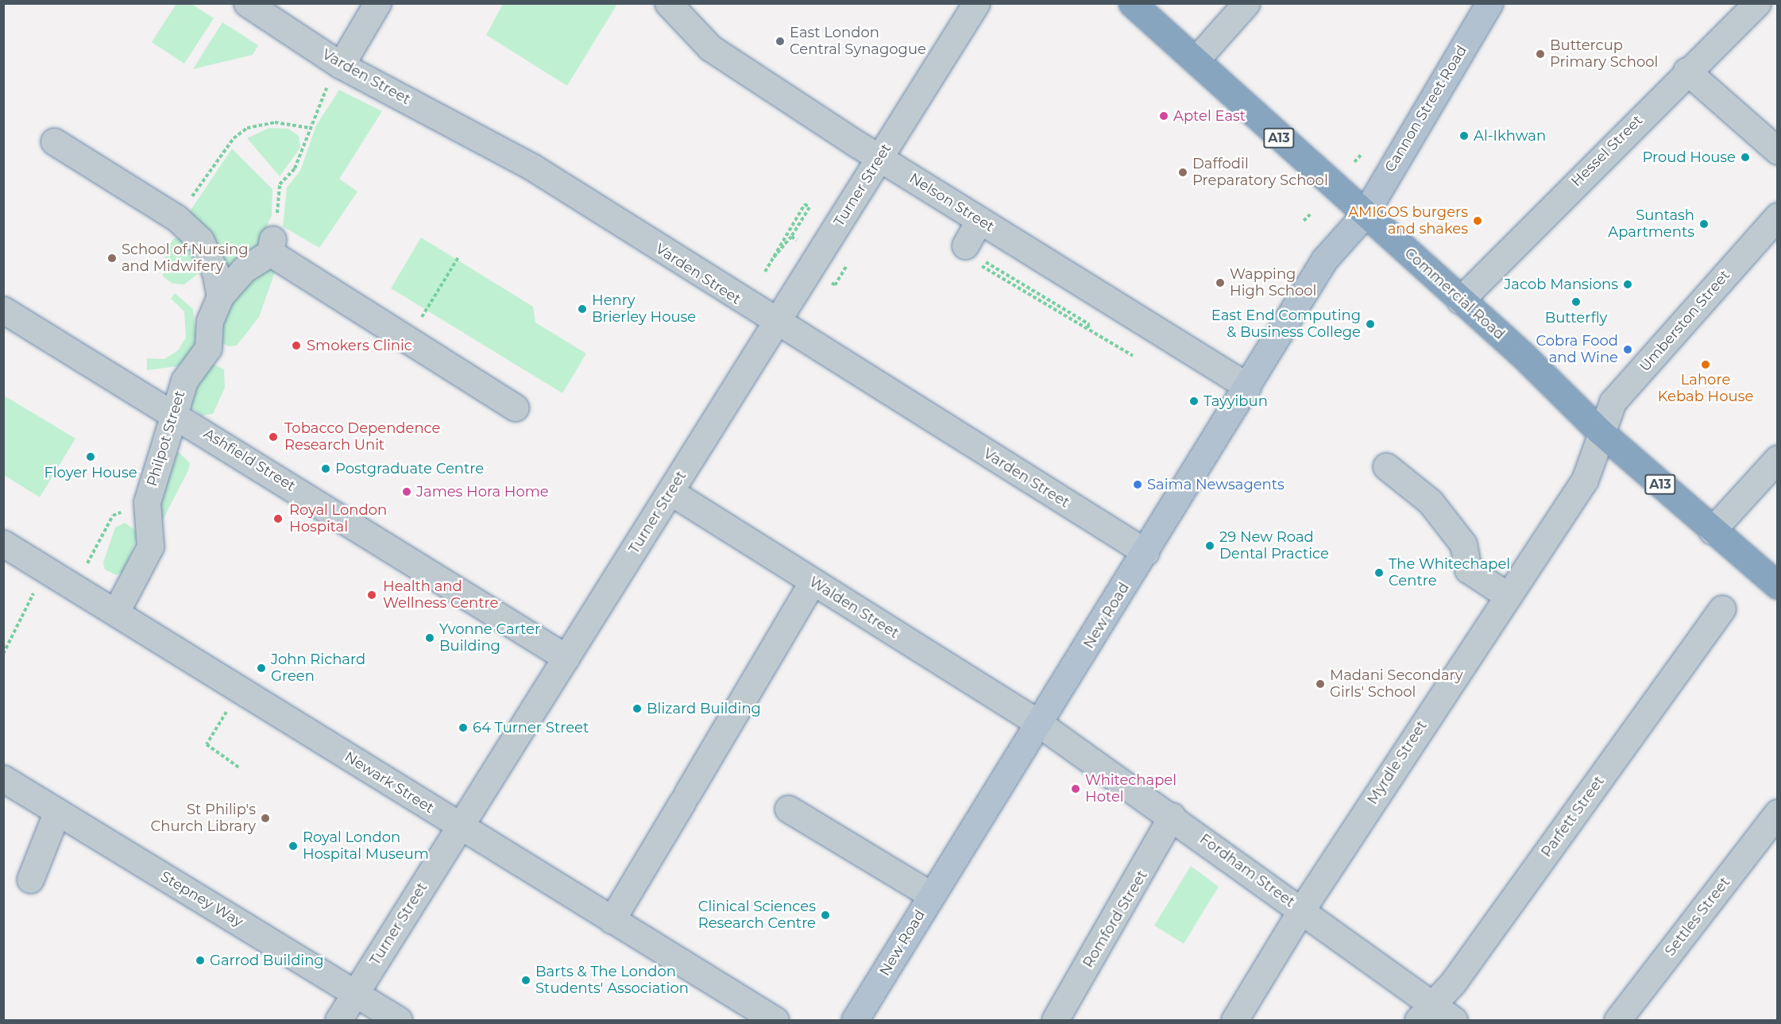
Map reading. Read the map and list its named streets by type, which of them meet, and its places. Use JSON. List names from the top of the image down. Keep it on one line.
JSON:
{"streets":{"highway":["A13","Commercial Road"],"main road":["Cannon Street Road","New Road"],"street":["Varden Street","Hessel Street","Turner Street","Nelson Street","Umberston Street","Philpot Street","Ashfield Street","Walden Street","Myrdle Street","Newark Street","Parfett Street","Fordham Street","Stepney Way","Settles Street","Romford Street"]},"crossings":[["Varden Street","Turner Street"],["Varden Street","New Road"],["Cannon Street Road","Commercial Road"],["Cannon Street Road","New Road"],["Hessel Street","Commercial Road"],["Turner Street","Nelson Street"],["Turner Street","Ashfield Street"],["Turner Street","Walden Street"],["Turner Street","Newark Street"],["Turner Street","Stepney Way"],["Nelson Street","New Road"],["Commercial Road","Umberston Street"],["Commercial Road","New Road"],["Commercial Road","Myrdle Street"],["Umberston Street","Myrdle Street"],["Philpot Street","Ashfield Street"],["Philpot Street","Newark Street"],["Walden Street","New Road"],["Walden Street","Fordham Street"],["New Road","Fordham Street"],["Myrdle Street","Fordham Street"],["Parfett Street","Fordham Street"],["Fordham Street","Romford Street"]],"places":["East London Central Synagogue","Buttercup Primary School","Aptel East","Al-Ikhwan","Proud House","Daffodil Preparatory School","AMIGOS burgers and shakes","Suntash Apartments","School of Nursing and Midwifery","Wapping High School","Jacob Mansions","Butterfly","Henry Brierley House","East End Computing & Business College","Smokers Clinic","Cobra Food and Wine","Lahore Kebab House","Tayyibun","Tobacco Dependence Research Unit","Floyer House","Postgraduate Centre","Saima Newsagents","James Hora Home","Royal London Hospital","29 New Road Dental Practice","The Whitechapel Centre","Health and Wellness Centre","Yvonne Carter Building","John Richard Green","Madani Secondary Girls' School","Blizard Building","64 Turner Street","Whitechapel Hotel","St Philip's Church Library","Royal London Hospital Museum","Clinical Sciences Research Centre","Garrod Building","Barts & The London Students' Association"]}
